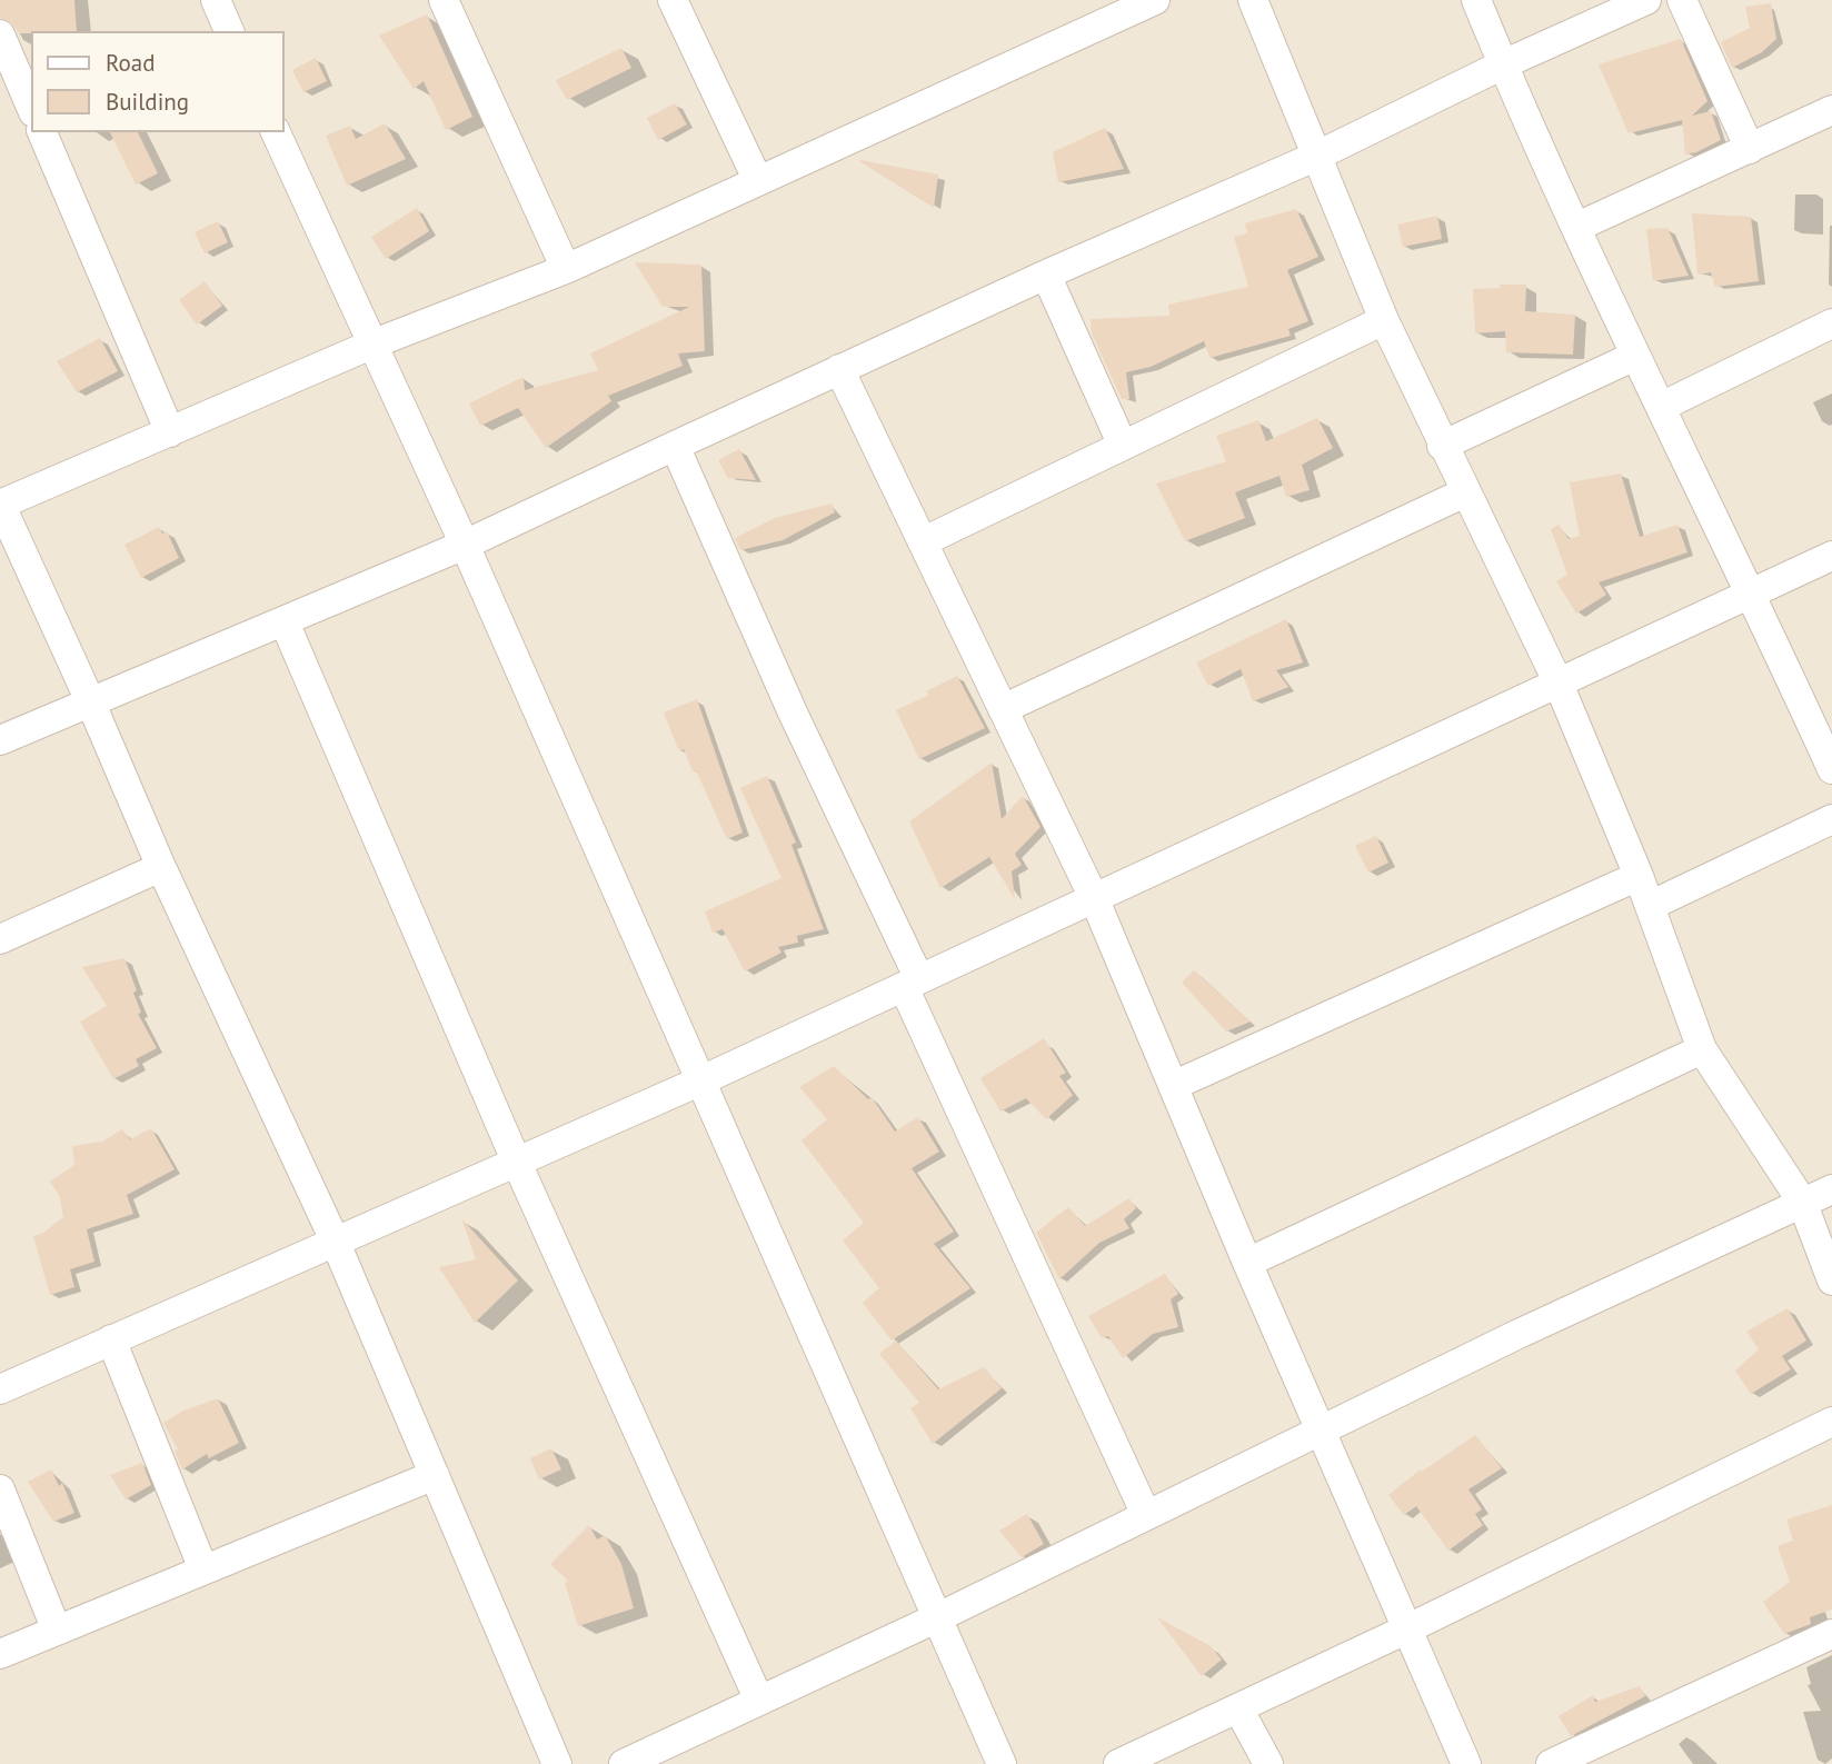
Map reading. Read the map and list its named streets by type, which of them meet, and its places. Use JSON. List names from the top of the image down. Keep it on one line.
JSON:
{"legend":["Road","Building"]}
